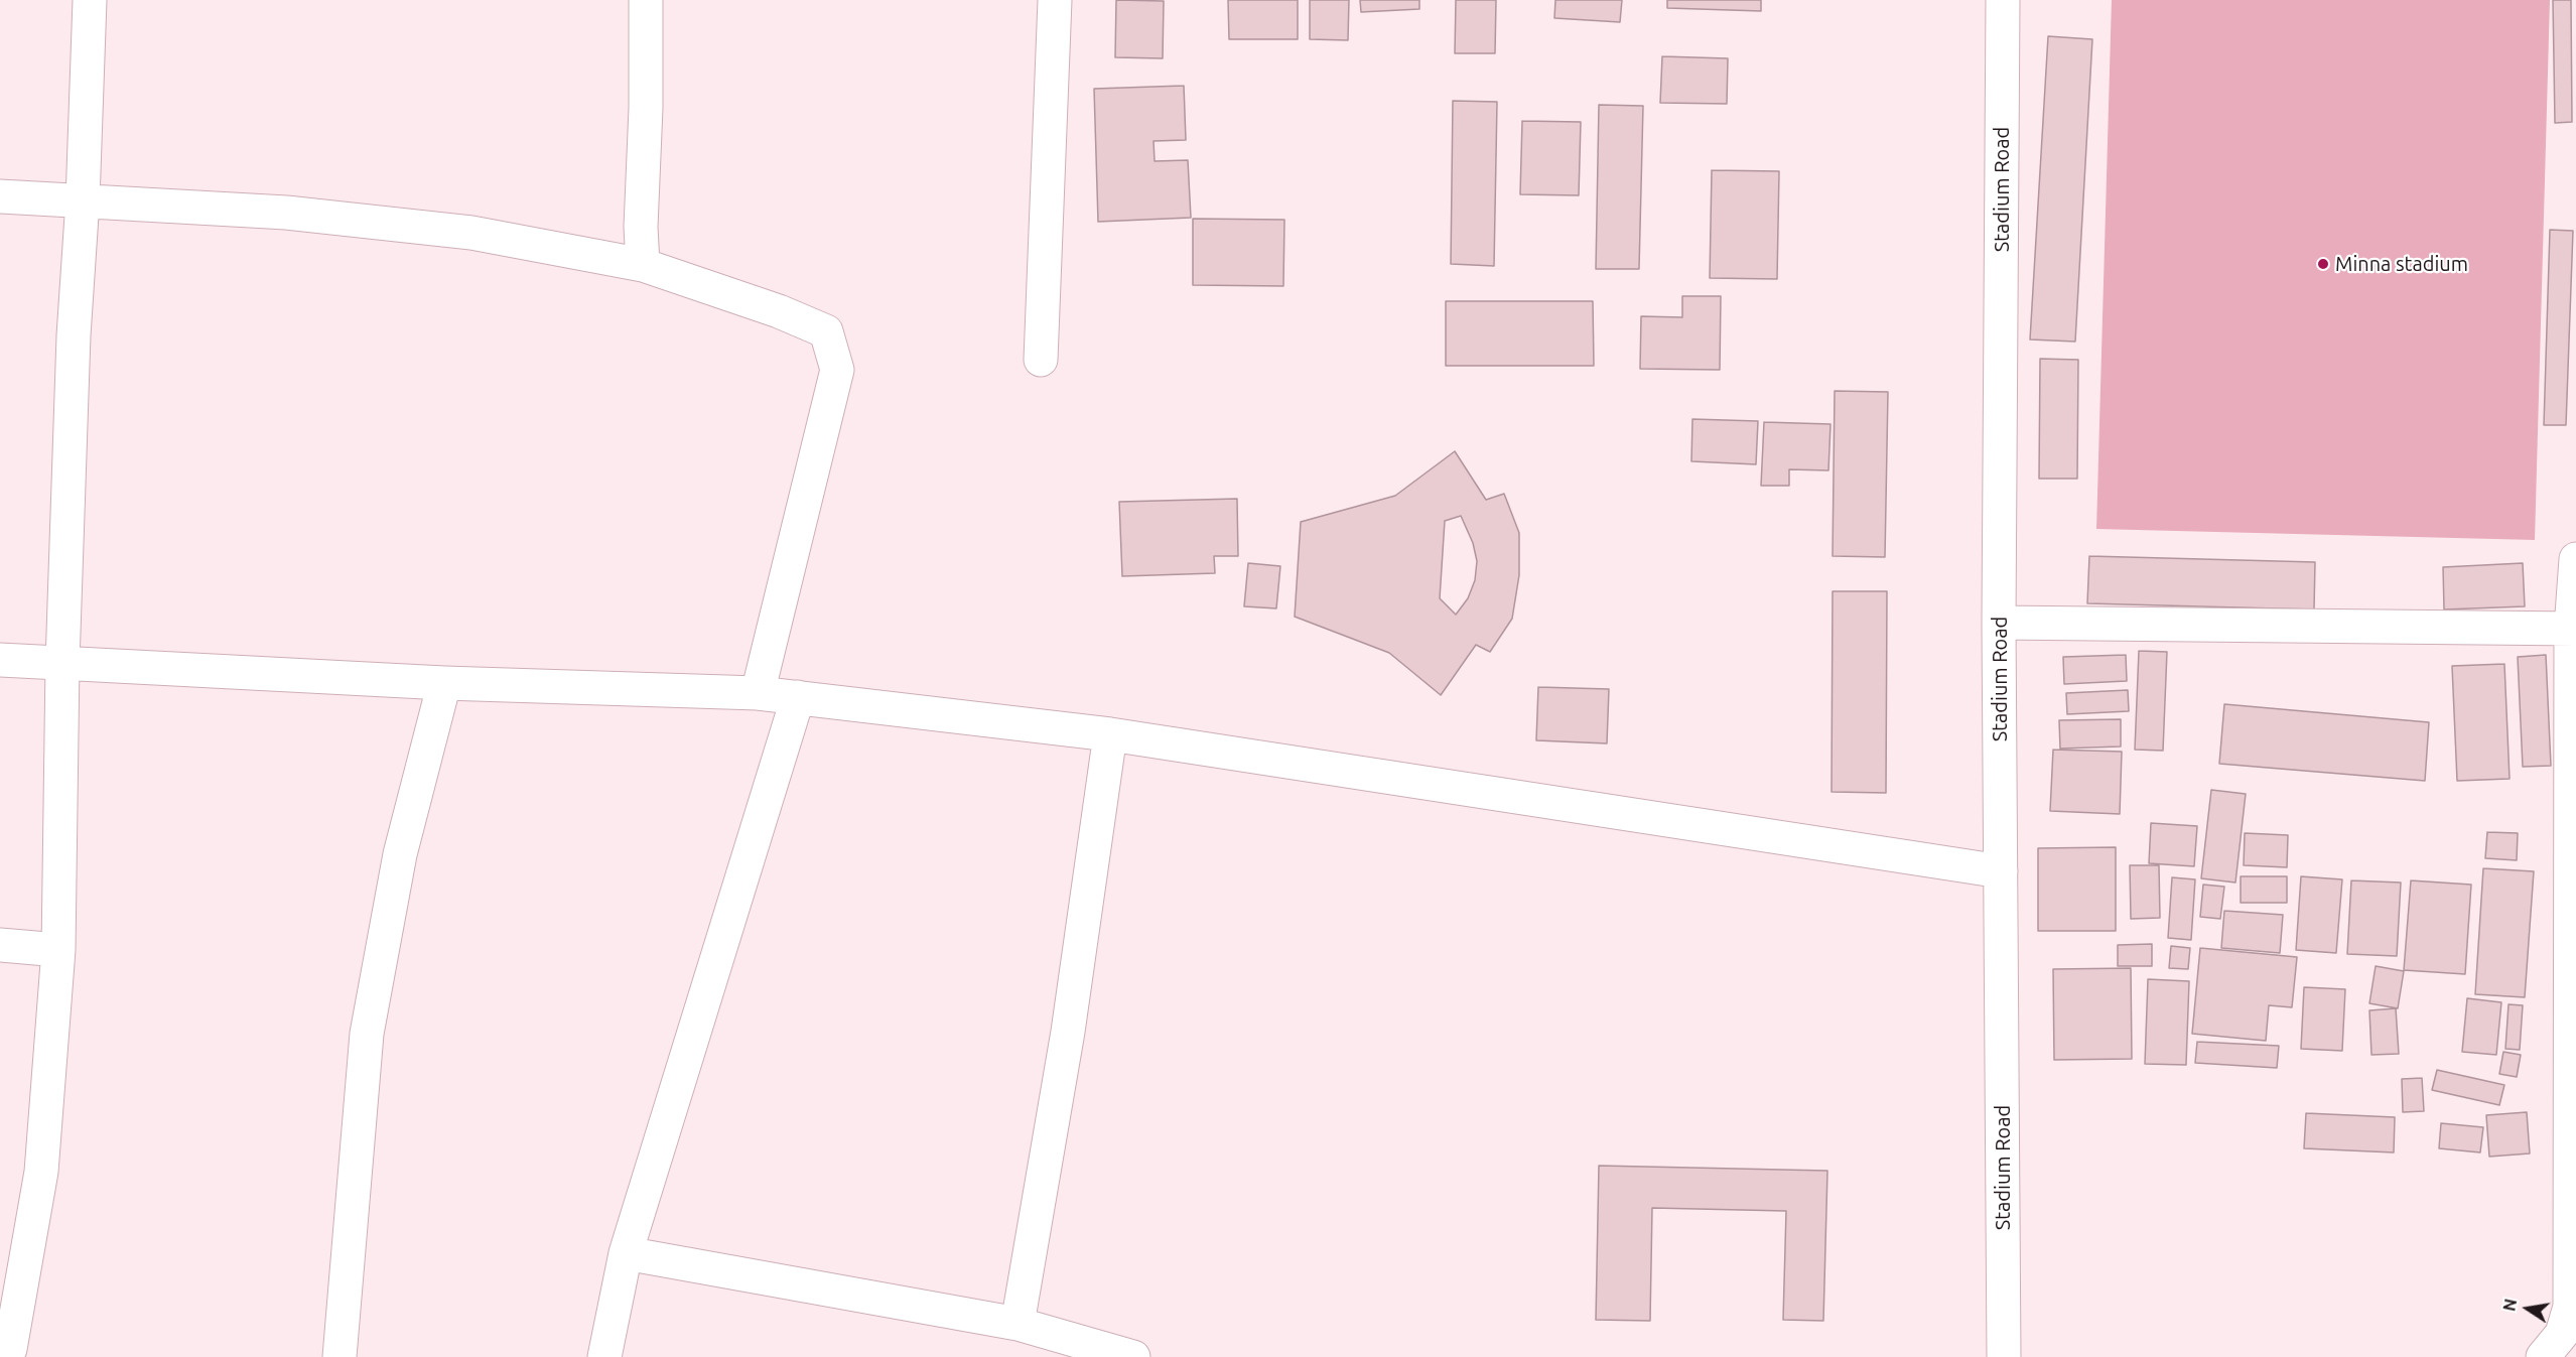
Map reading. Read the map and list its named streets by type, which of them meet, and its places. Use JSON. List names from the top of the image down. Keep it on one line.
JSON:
{"streets":{"street":["Stadium Road"]},"places":["Minna stadium"],"north":"left"}
